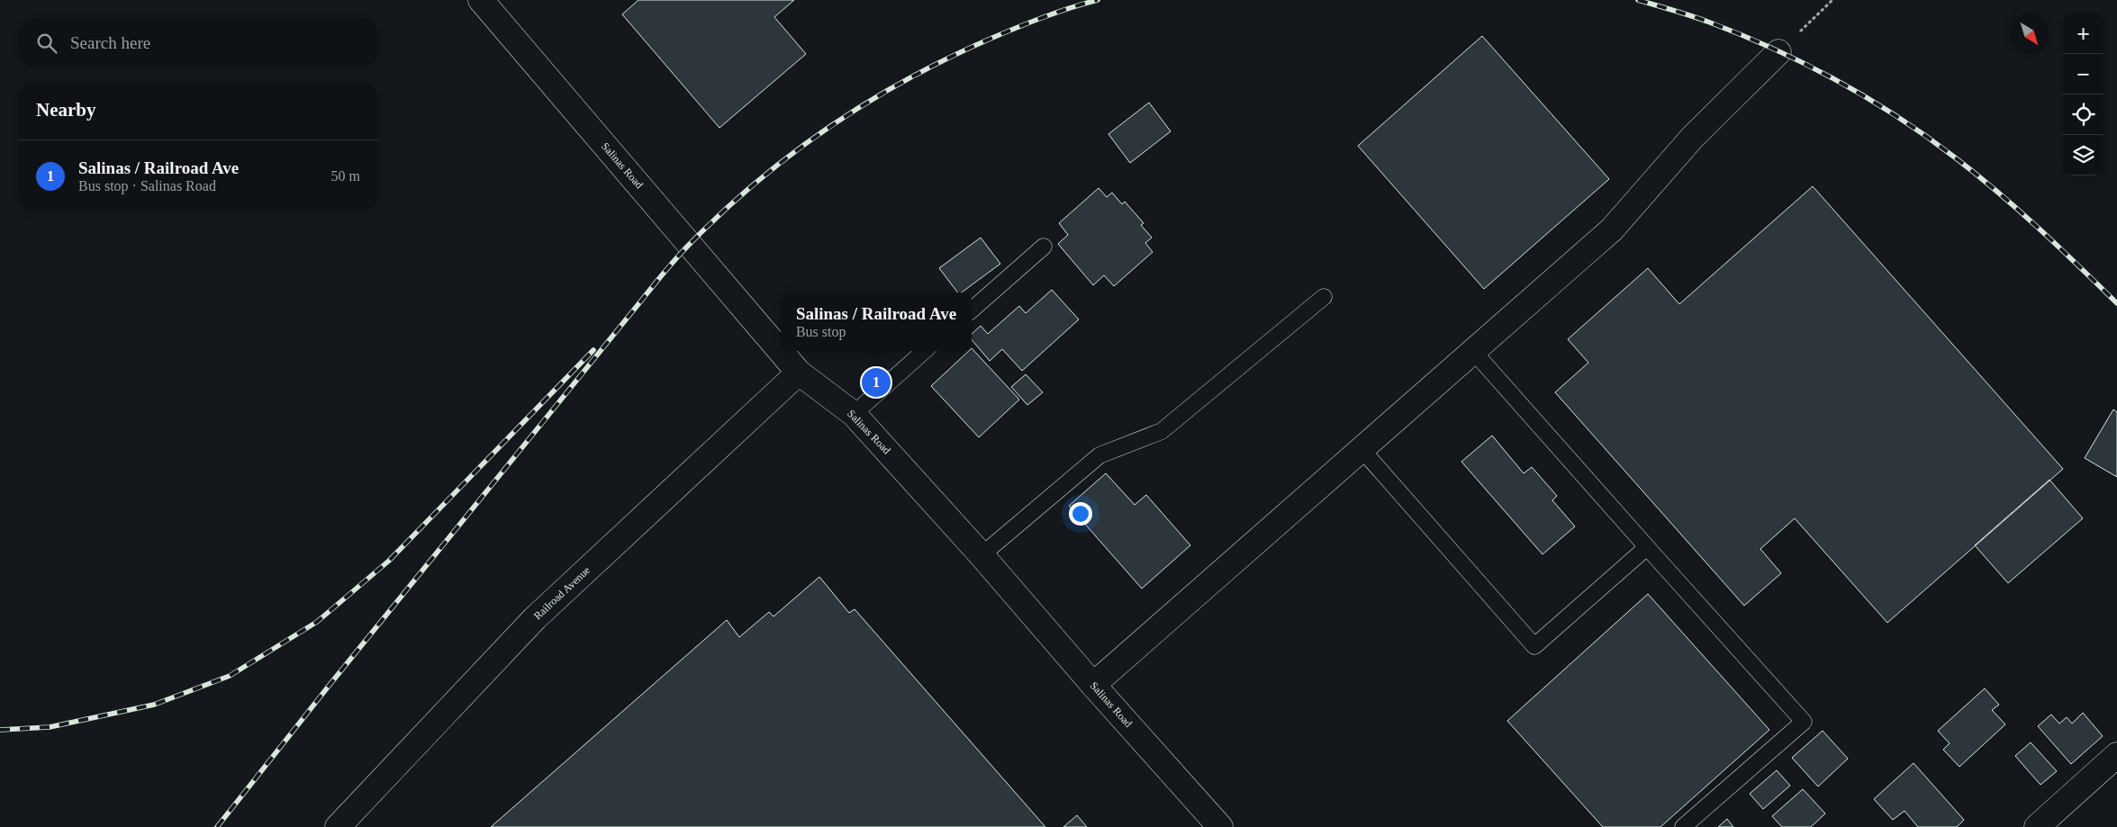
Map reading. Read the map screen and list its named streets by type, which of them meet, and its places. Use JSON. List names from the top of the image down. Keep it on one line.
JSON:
{"streets":{"street":["Salinas Road","Railroad Avenue"]},"crossings":[["Salinas Road","Railroad Avenue"]],"north":"bottom right","page":{"map_buttons":["+","−"],"search":"Search here","heading":"Nearby","list":[{"mark":"1","name":"Salinas / Railroad Ave","note":"Bus stop · Salinas Road","value":"50 m"}],"popup":["Salinas / Railroad Ave","Bus stop"],"pins":"1"}}
